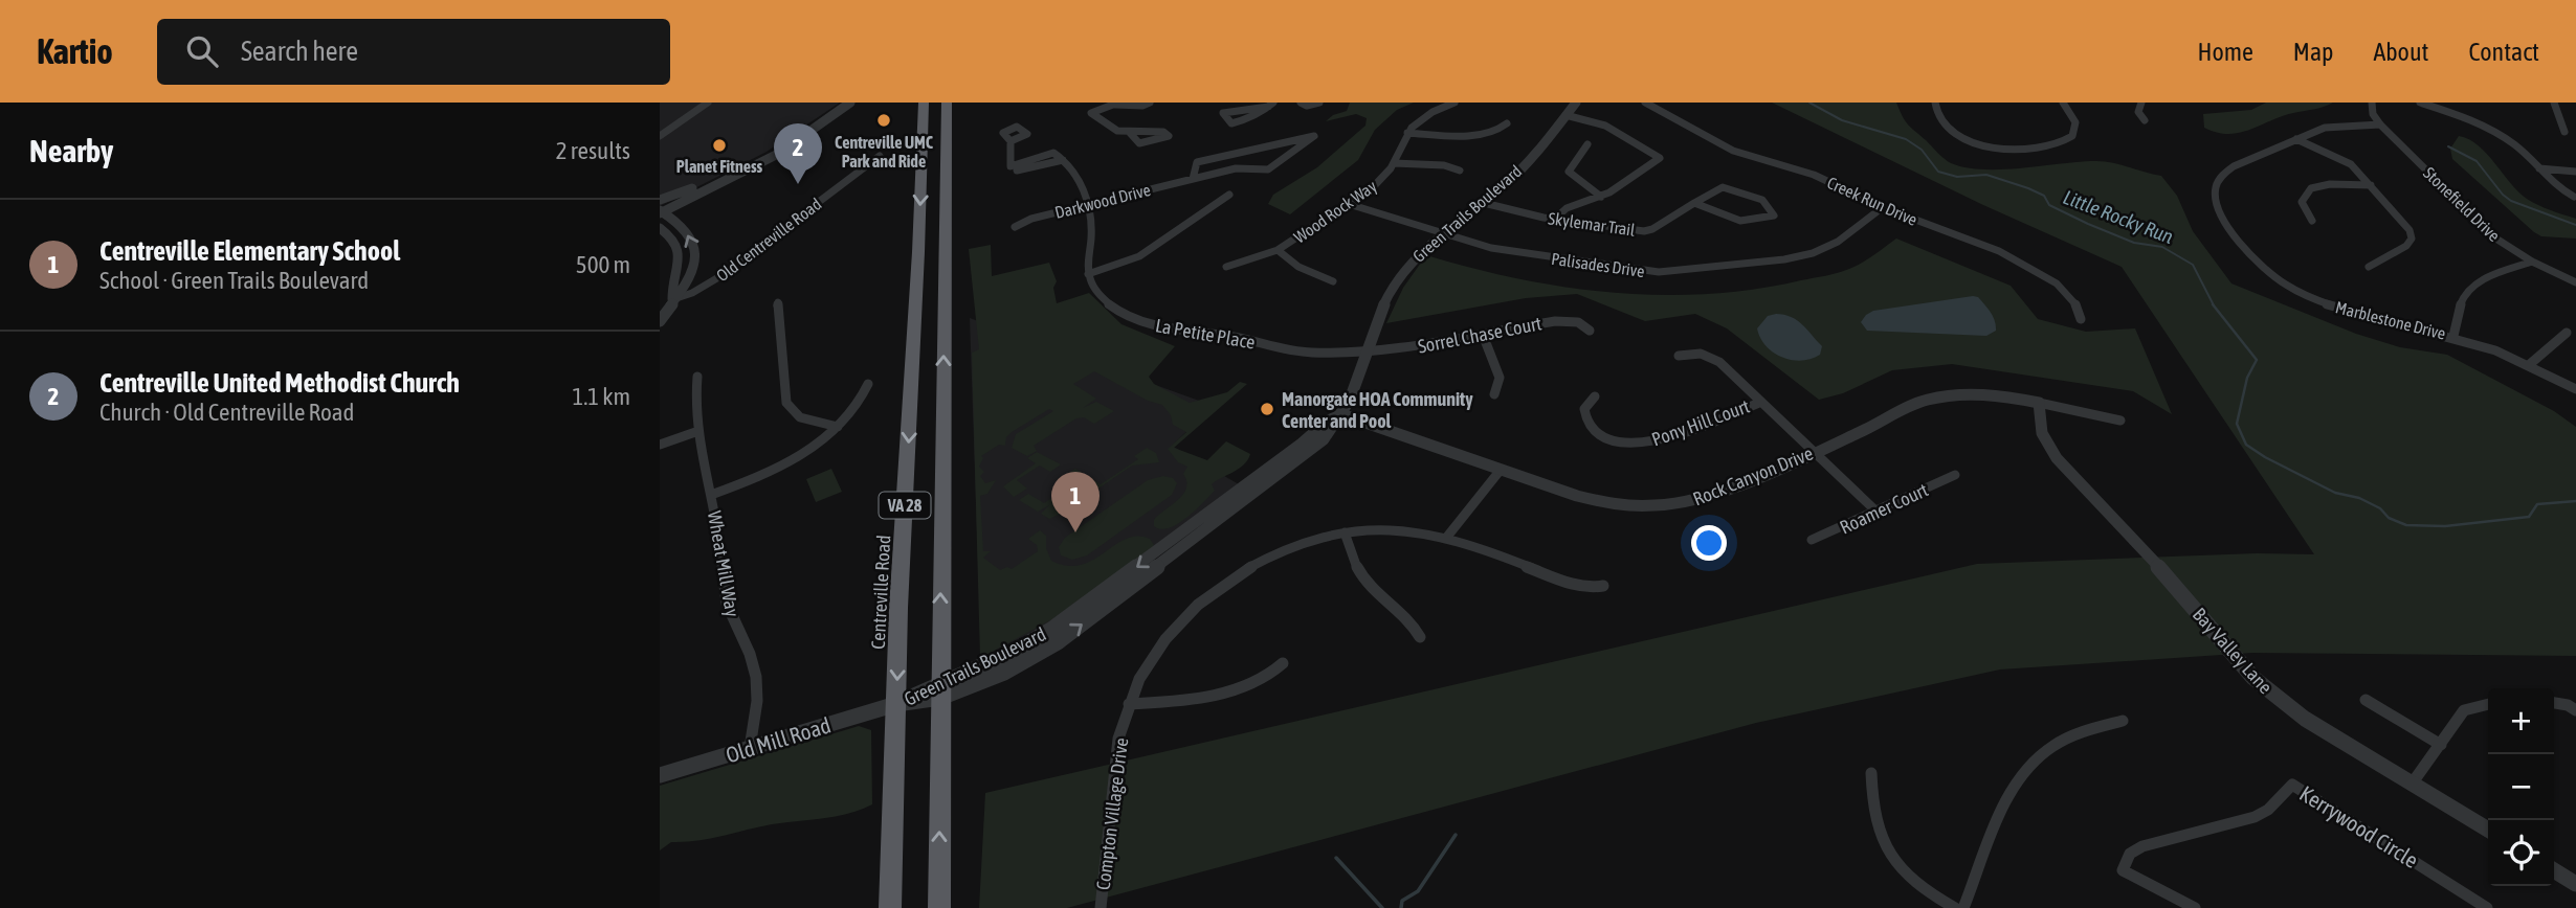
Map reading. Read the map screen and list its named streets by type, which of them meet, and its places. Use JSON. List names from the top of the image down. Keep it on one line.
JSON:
{"streets":{"highway":["VA 28","Centreville Road"],"street":["Darkwood Drive","Creek Run Drive","Stonefield Drive","Wood Rock Way","Green Trails Boulevard","Skylemar Trail","Old Centreville Road","Palisades Drive","Marblestone Drive","La Petite Place","Sorrel Chase Court","Pony Hill Court","Rock Canyon Drive","Roamer Court","Wheat Mill Way","Bay Valley Lane","Old Mill Road","Compton Village Drive","Kerrywood Circle"]},"crossings":[["Creek Run Drive","Palisades Drive"],["Stonefield Drive","Marblestone Drive"],["Wood Rock Way","Palisades Drive"],["Green Trails Boulevard","Skylemar Trail"],["Green Trails Boulevard","Palisades Drive"],["Green Trails Boulevard","La Petite Place"],["Green Trails Boulevard","Sorrel Chase Court"],["Green Trails Boulevard","Rock Canyon Drive"],["Green Trails Boulevard","VA 28"],["Green Trails Boulevard","Centreville Road"],["Green Trails Boulevard","Old Mill Road"],["La Petite Place","Sorrel Chase Court"],["Rock Canyon Drive","Bay Valley Lane"],["Wheat Mill Way","Old Mill Road"],["Centreville Road","Old Mill Road"]],"water":["Little Rocky Run"],"places":["Centreville UMC Park and Ride","Planet Fitness","Manorgate HOA Community Center and Pool"],"page":{"header":"Kartio","search":"Search here","nav":["Home","Map","About","Contact"],"heading":["Nearby","2 results"],"pins":["2","1"],"list":[{"mark":"1","name":"Centreville Elementary School","note":"School · Green Trails Boulevard","value":"500 m"},{"mark":"2","name":"Centreville United Methodist Church","note":"Church · Old Centreville Road","value":"1.1 km"}],"map_buttons":["+","−"]}}
